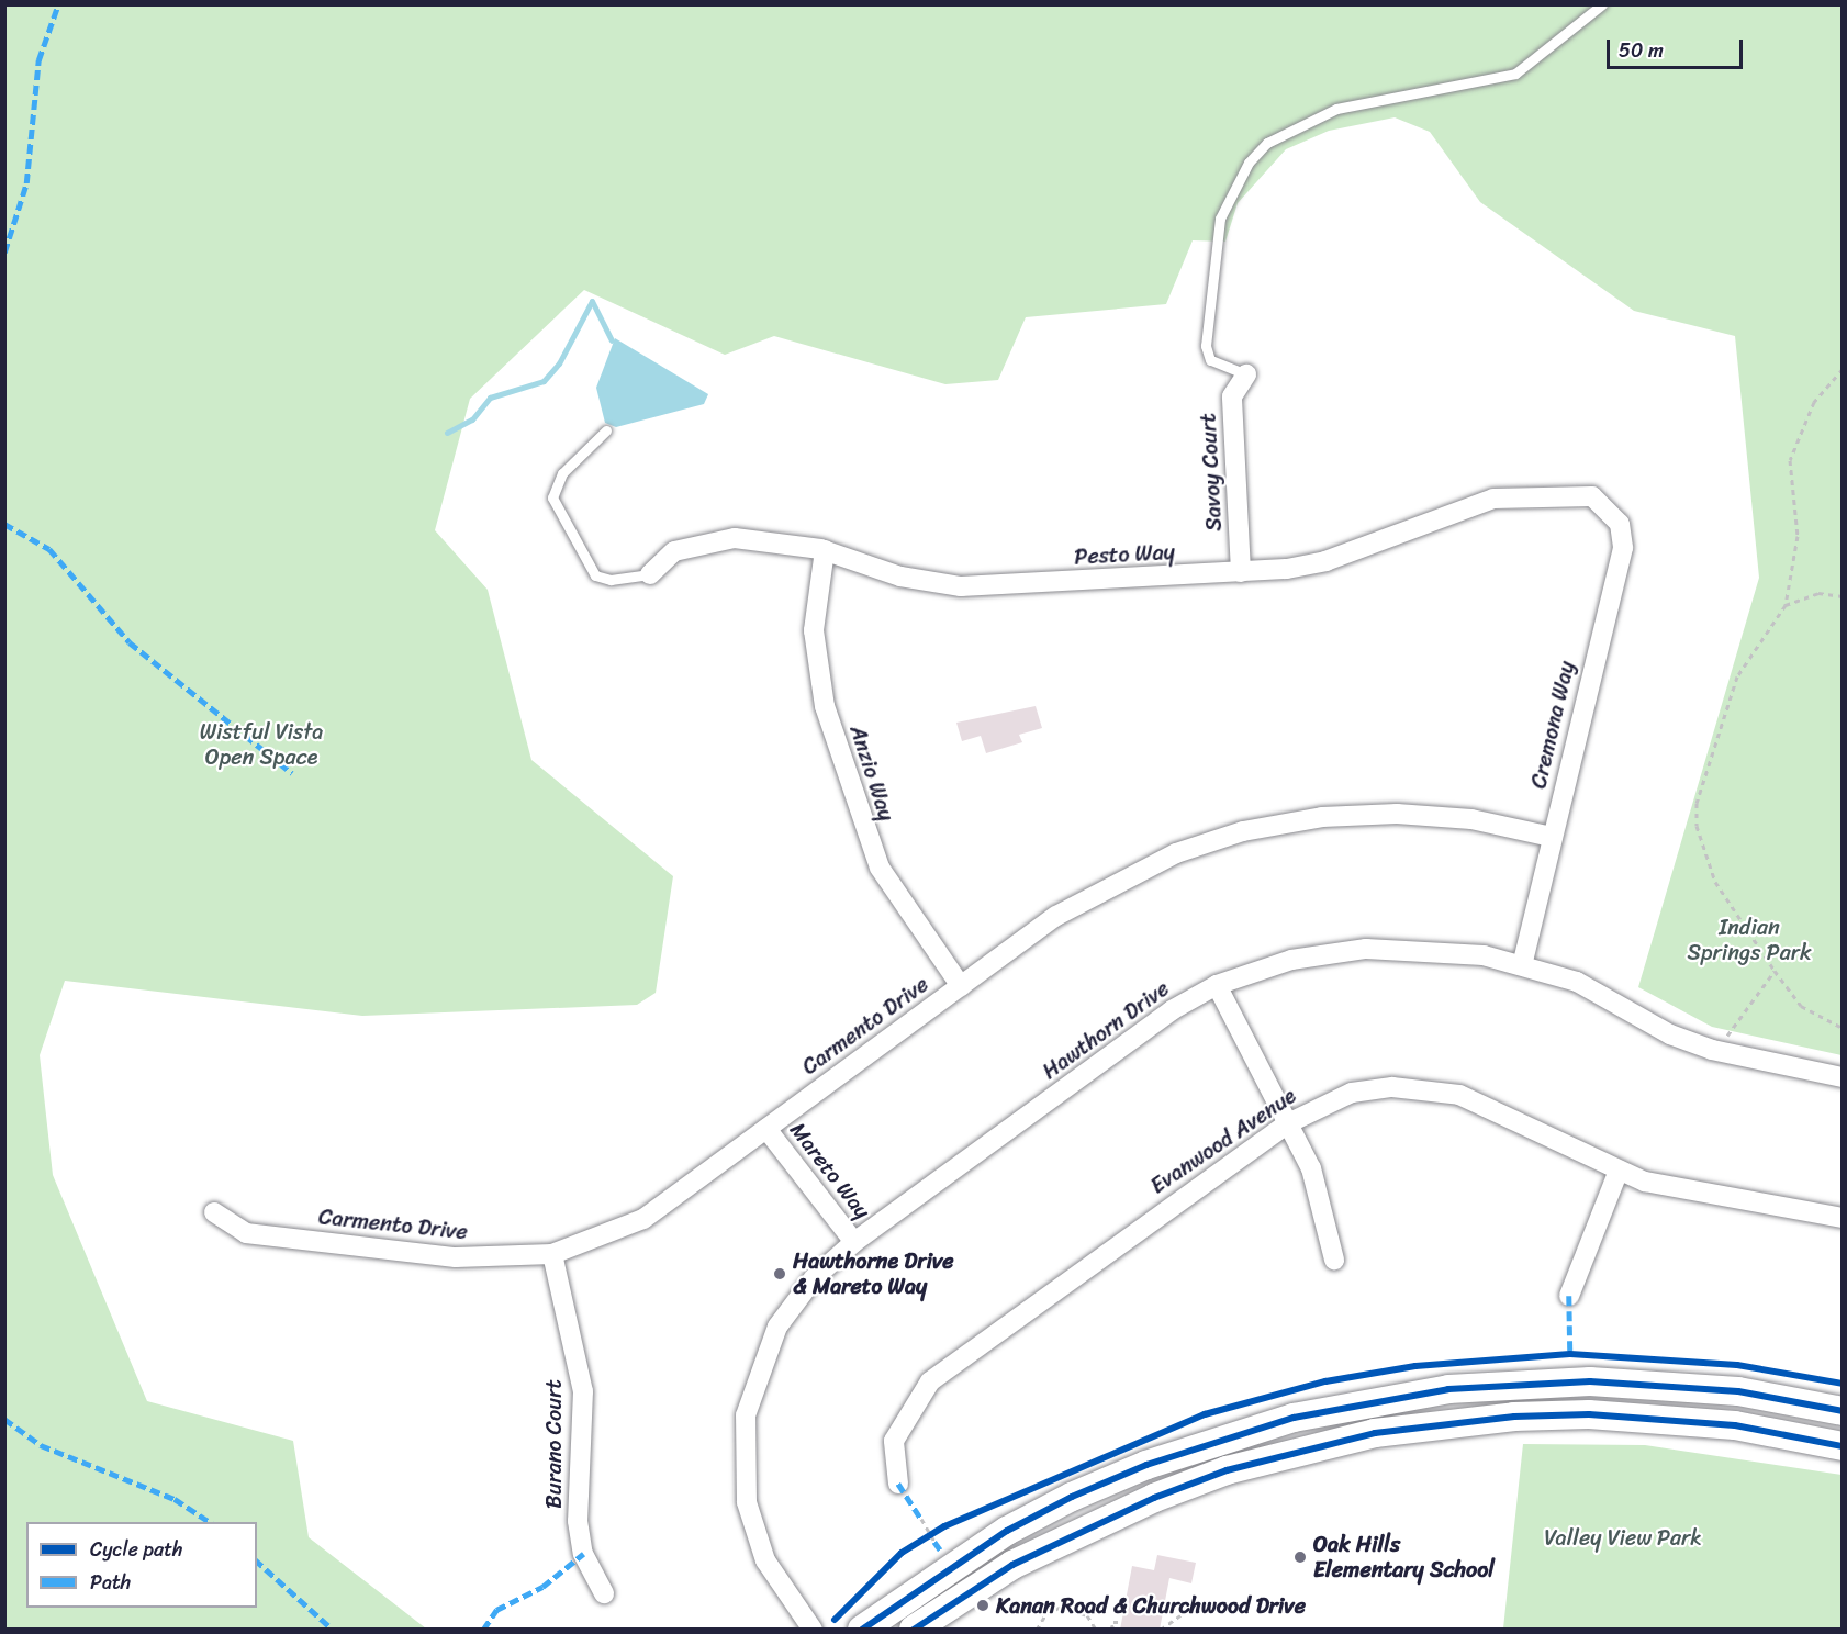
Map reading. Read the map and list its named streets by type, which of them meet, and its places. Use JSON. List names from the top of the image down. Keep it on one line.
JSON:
{"streets":{"street":["Savoy Court","Pesto Way","Cremona Way","Anzio Way","Carmento Drive","Hawthorn Drive","Evanwood Avenue","Mareto Way","Burano Court"]},"crossings":[["Savoy Court","Pesto Way"],["Pesto Way","Cremona Way"],["Pesto Way","Anzio Way"],["Cremona Way","Carmento Drive"],["Cremona Way","Hawthorn Drive"],["Anzio Way","Carmento Drive"],["Carmento Drive","Mareto Way"],["Carmento Drive","Burano Court"],["Hawthorn Drive","Mareto Way"]],"parks":["Wistful Vista Open Space","Indian Springs Park","Valley View Park"],"places":["Hawthorne Drive & Mareto Way","Oak Hills Elementary School","Kanan Road & Churchwood Drive"],"legend":["Cycle path","Path"],"scale_bar":"50 m"}
